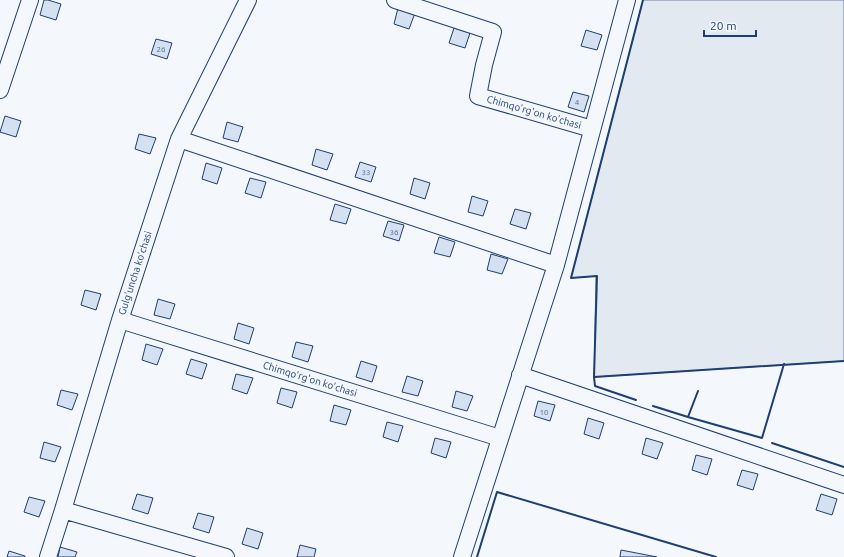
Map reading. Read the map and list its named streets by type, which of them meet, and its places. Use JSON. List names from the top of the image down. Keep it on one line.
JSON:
{"streets":{"street":["Chimqo'rg'on ko'chasi","Gulg'uncha ko'chasi"]},"crossings":[["Chimqo'rg'on ko'chasi","Gulg'uncha ko'chasi"]],"house_numbers":["26","4","33","36","10"],"scale_bar":"20 m"}
